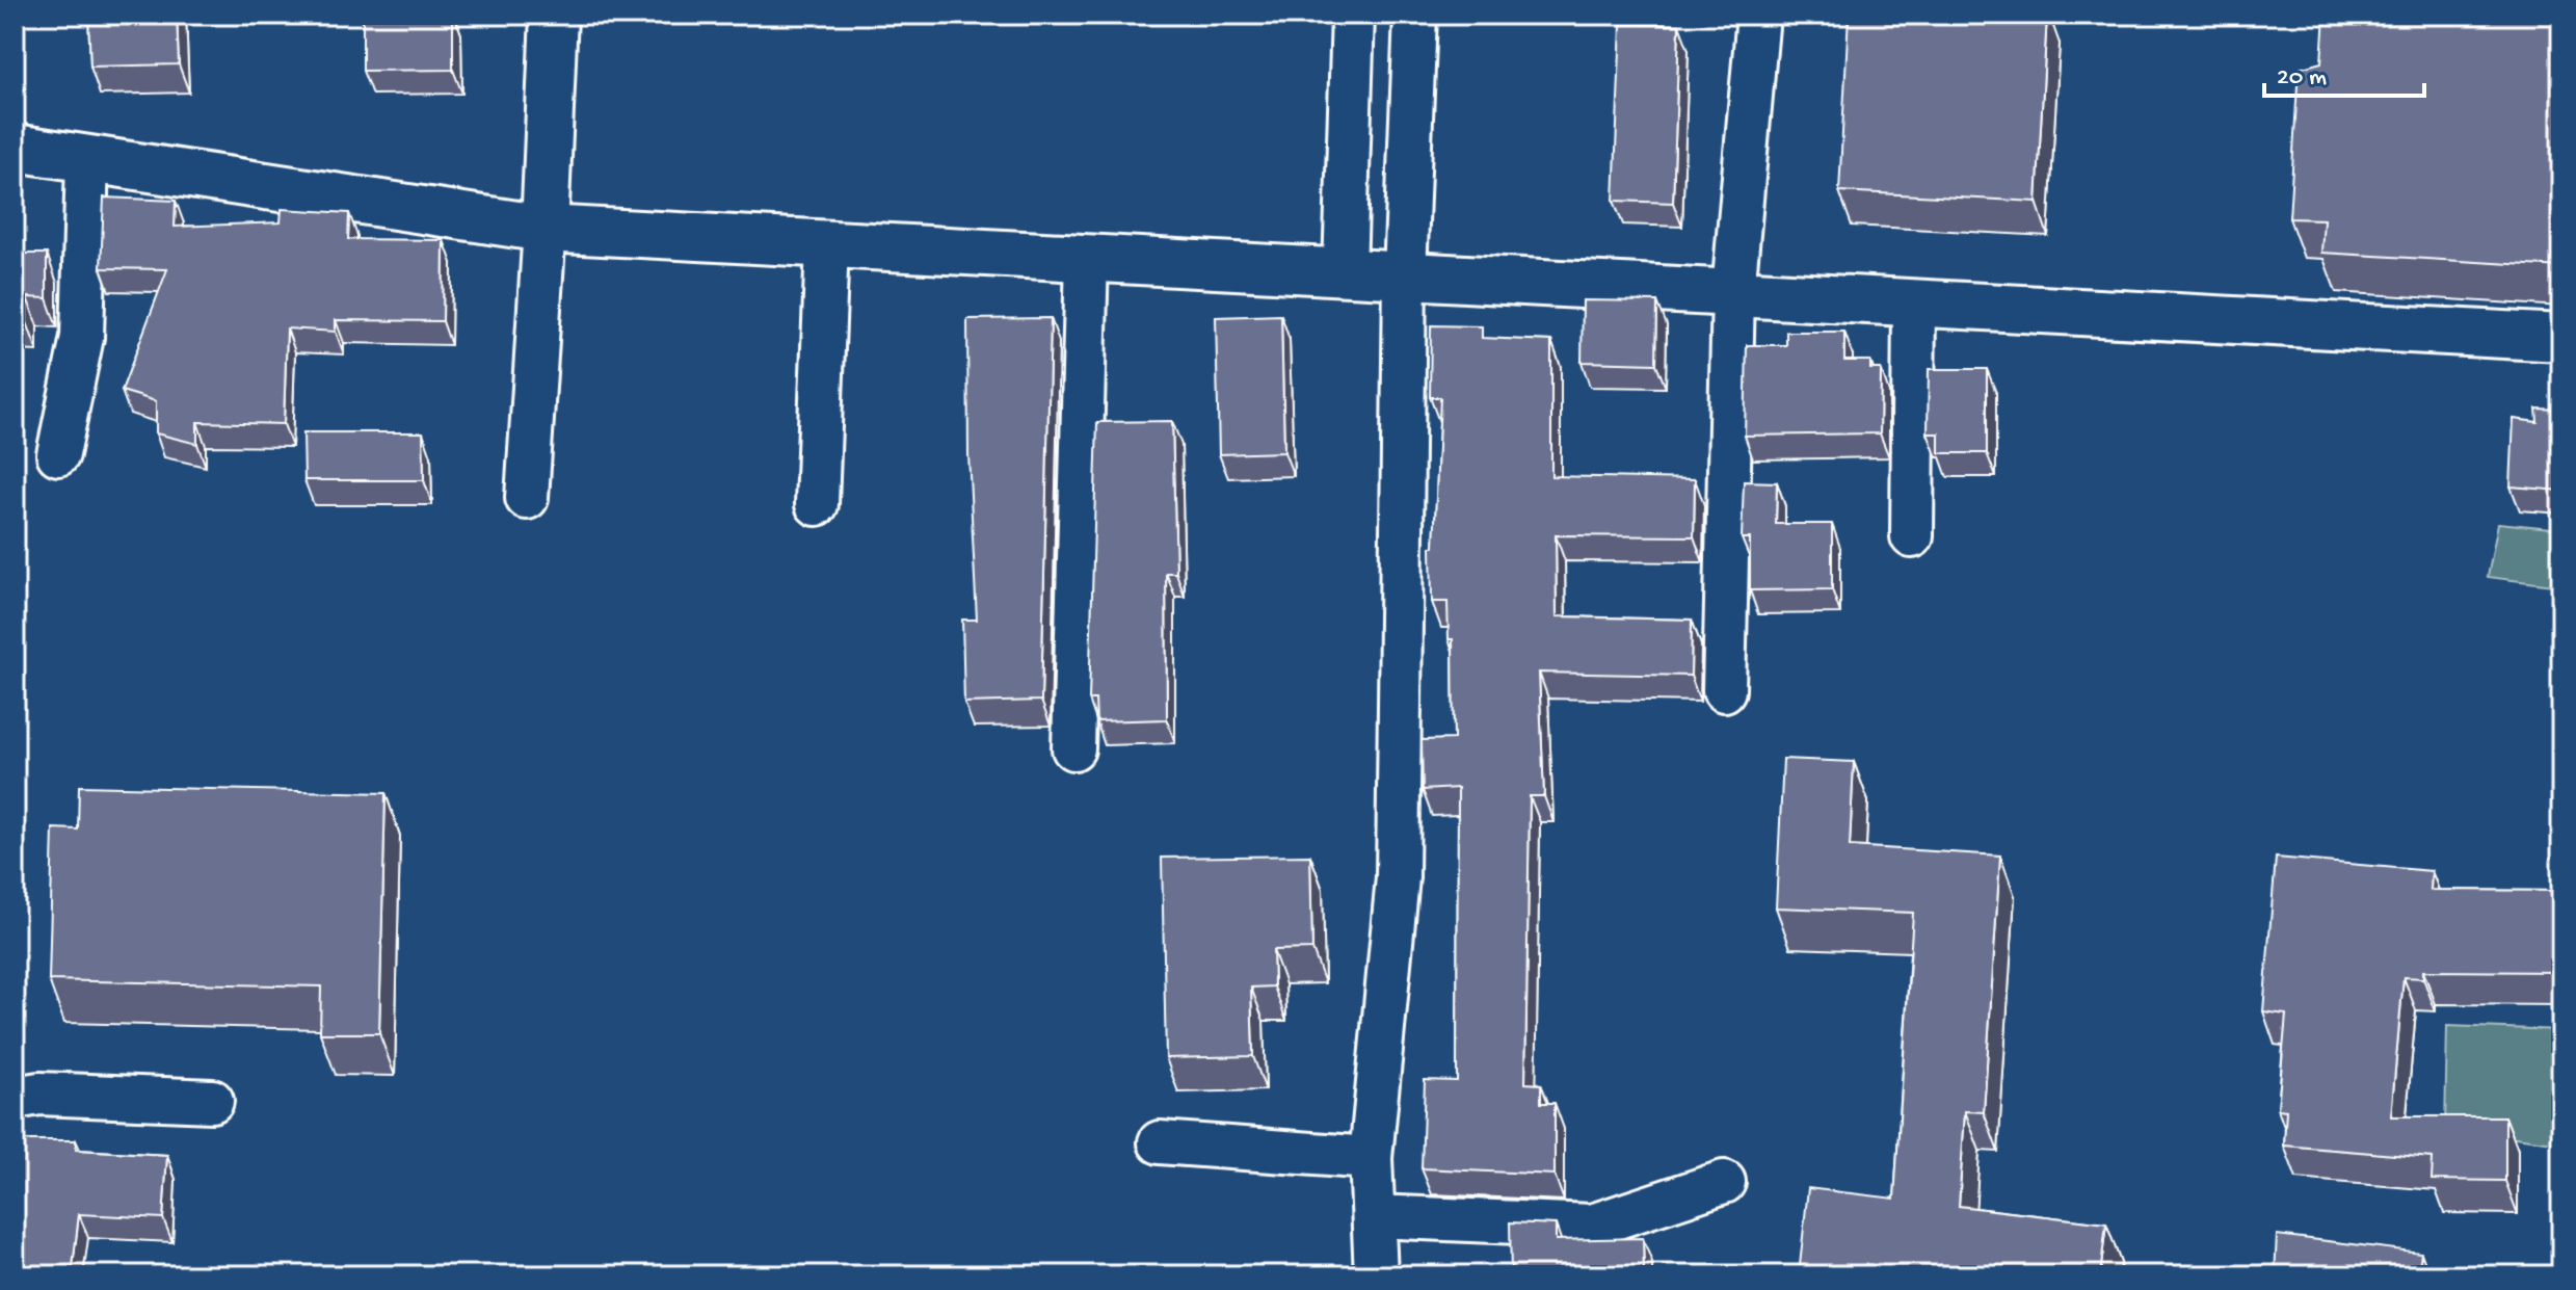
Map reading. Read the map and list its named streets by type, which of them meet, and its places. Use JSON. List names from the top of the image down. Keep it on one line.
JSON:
{"scale_bar":"20 m"}
